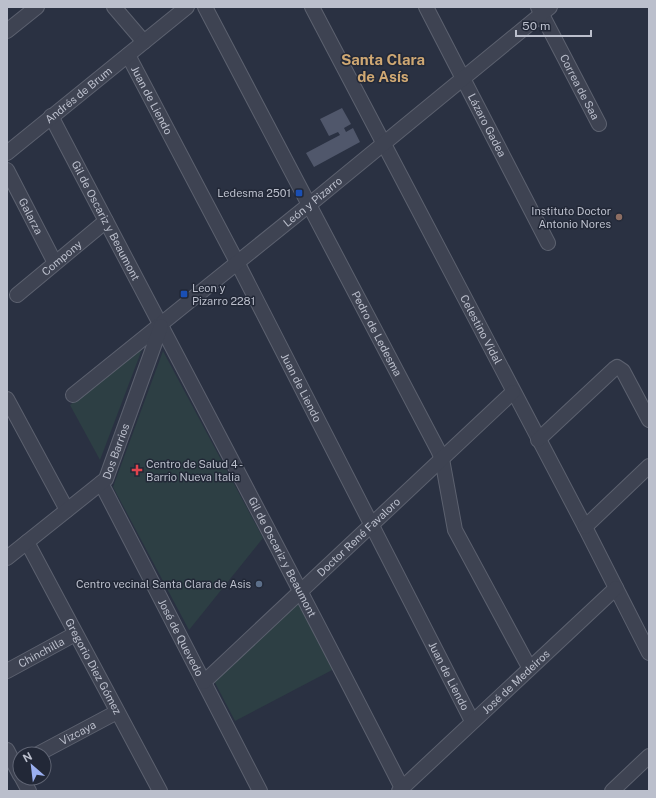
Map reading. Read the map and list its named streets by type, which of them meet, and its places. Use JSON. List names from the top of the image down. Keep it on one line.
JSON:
{"streets":{"street":["Correa de Saa","Andrés de Brum","Juan de Liendo","Lázaro Gadea","León y Pizarro","Galarza","Gil de Oscariz y Beaumont","Compony","Celestino Vidal","Pedro de Ledesma","Dos Barrios","Doctor René Favaloro","José de Quevedo","Chinchilla","Gregorio Diez Gómez","José de Medeiros","Vizcaya"]},"crossings":[["Correa de Saa","León y Pizarro"],["Andrés de Brum","Juan de Liendo"],["Andrés de Brum","Gil de Oscariz y Beaumont"],["Juan de Liendo","León y Pizarro"],["Juan de Liendo","Doctor René Favaloro"],["Juan de Liendo","José de Medeiros"],["Lázaro Gadea","León y Pizarro"],["León y Pizarro","Gil de Oscariz y Beaumont"],["León y Pizarro","Celestino Vidal"],["León y Pizarro","Pedro de Ledesma"],["León y Pizarro","Dos Barrios"],["Galarza","Compony"],["Gil de Oscariz y Beaumont","Compony"],["Gil de Oscariz y Beaumont","Dos Barrios"],["Gil de Oscariz y Beaumont","Doctor René Favaloro"],["Gil de Oscariz y Beaumont","José de Medeiros"],["Celestino Vidal","Doctor René Favaloro"],["Celestino Vidal","José de Medeiros"],["Pedro de Ledesma","Doctor René Favaloro"],["Pedro de Ledesma","José de Medeiros"],["Dos Barrios","José de Quevedo"],["Dos Barrios","Gregorio Diez Gómez"],["Doctor René Favaloro","José de Quevedo"],["Chinchilla","Gregorio Diez Gómez"],["Gregorio Diez Gómez","Vizcaya"]],"districts":["Santa Clara de Asís"],"places":{"transit":["Ledesma 2501","Leon y Pizarro 2281"],"other":["Instituto Doctor Antonio Nores","Centro vecinal Santa Clara de Asis"],"health":["Centro de Salud 4 - Barrio Nueva Italia"]},"scale_bar":"50 m","north":"top left"}
